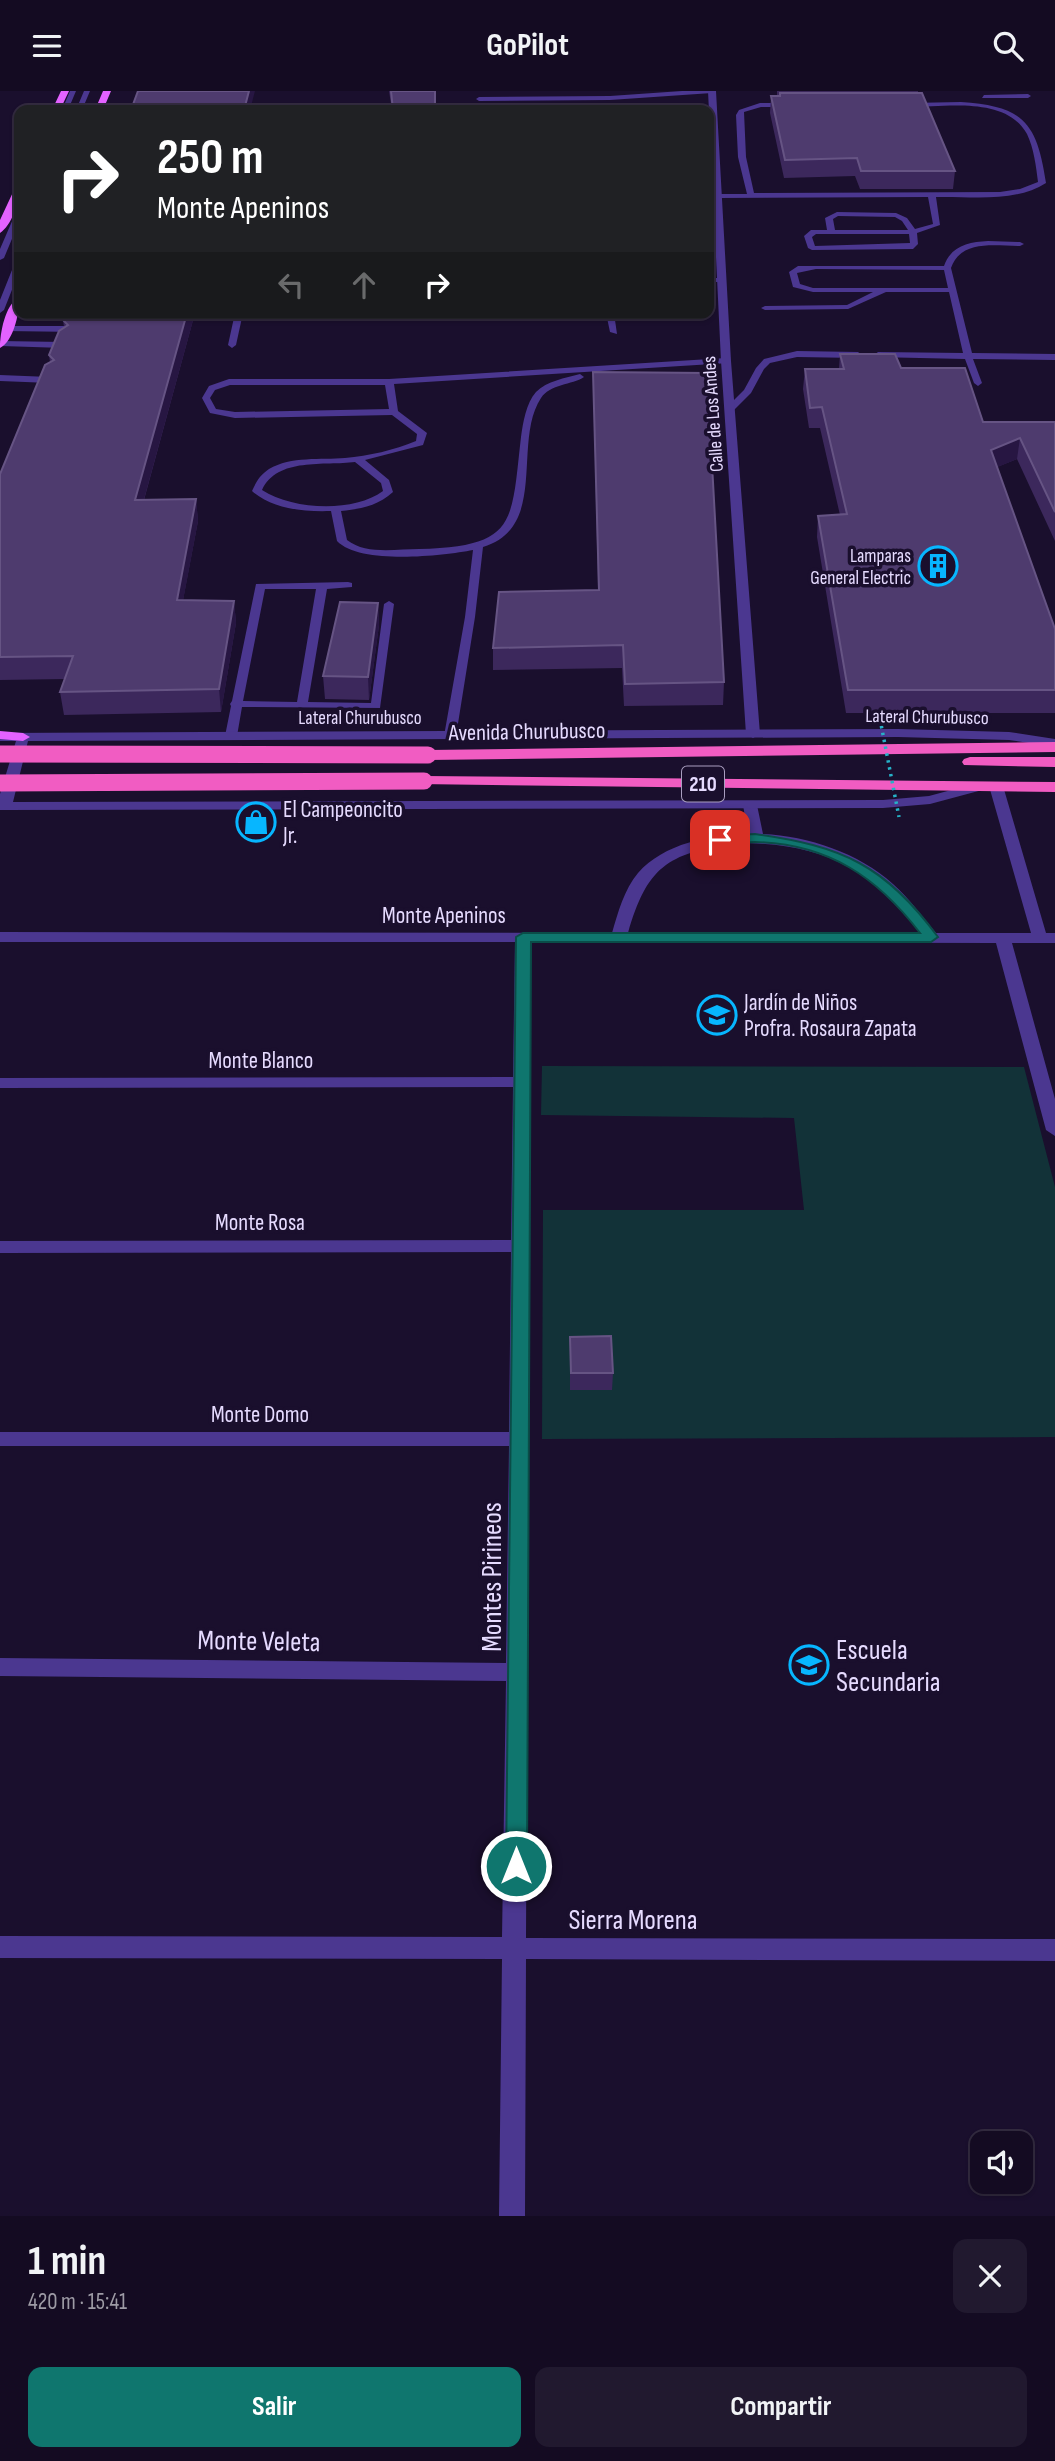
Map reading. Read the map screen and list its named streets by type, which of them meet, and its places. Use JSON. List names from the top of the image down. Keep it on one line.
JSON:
{"streets":{"highway":["Avenida Churubusco","210"],"street":["Calle de Los Andes","Lateral Churubusco","Monte Apeninos","Monte Blanco","Monte Rosa","Monte Domo","Montes Pirineos","Monte Veleta","Sierra Morena"]},"crossings":[["Calle de Los Andes","Lateral Churubusco"],["Lateral Churubusco","Avenida Churubusco"],["Monte Apeninos","Montes Pirineos"],["Monte Blanco","Montes Pirineos"],["Monte Rosa","Montes Pirineos"],["Monte Domo","Montes Pirineos"],["Montes Pirineos","Monte Veleta"],["Montes Pirineos","Sierra Morena"]],"places":{"building":["Lamparas General Electric"],"shop":["El Campeoncito Jr."],"school or university":["Jardín de Niños Profra. Rosaura Zapata","Escuela Secundaria"]},"page":{"header":"GoPilot","turn":["250 m","Monte Apeninos"],"heading":["1 min","420 m · 15:41"],"buttons":["Salir","Compartir"]}}
